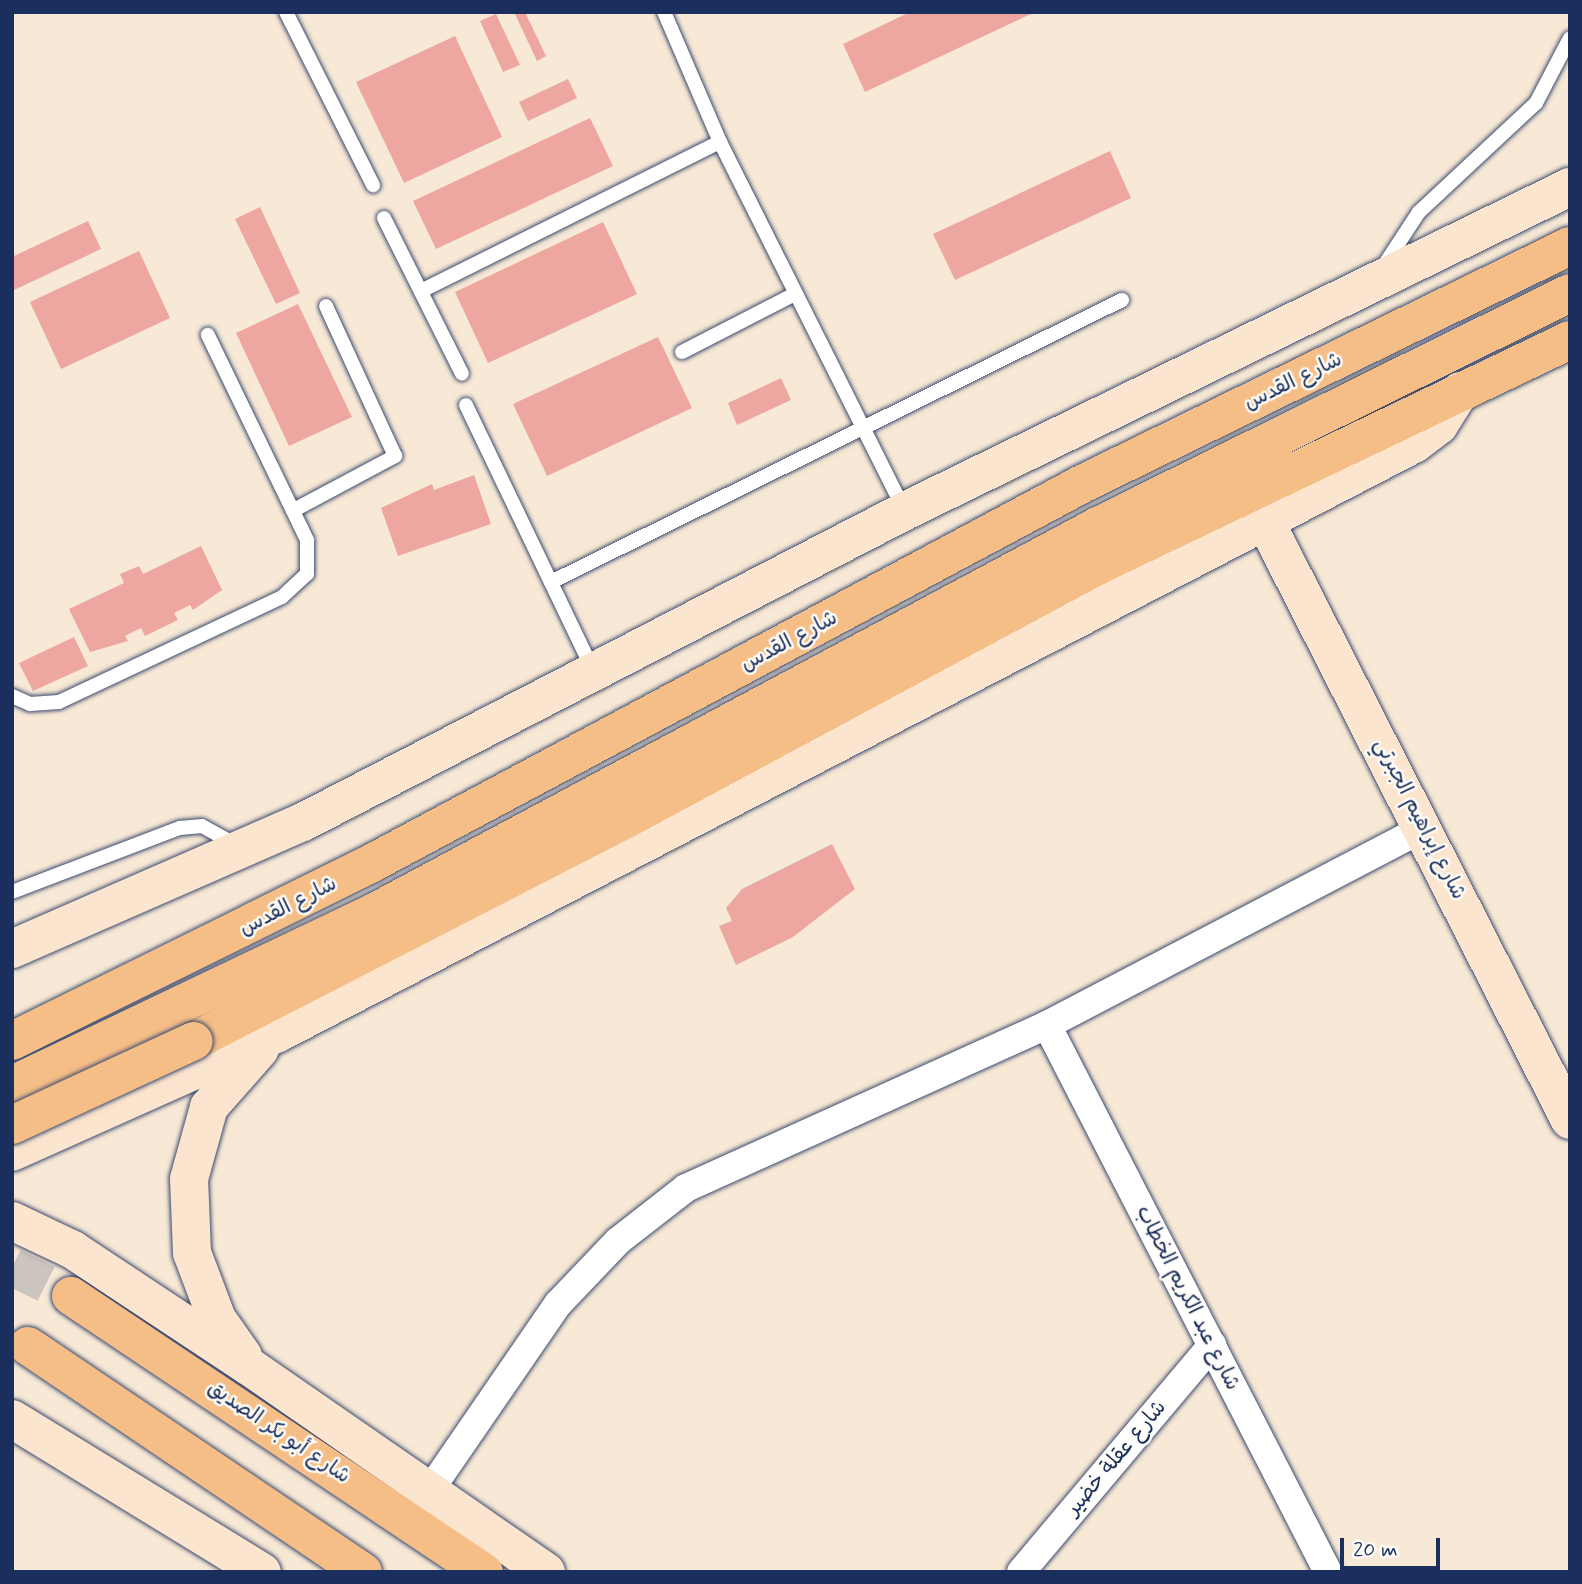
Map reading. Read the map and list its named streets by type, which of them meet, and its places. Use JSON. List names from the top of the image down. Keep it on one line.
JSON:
{"streets":{"main road":["شارع القدس","شارع إبراهيم الجبرتي","شارع أبو بكر الصديق"],"street":["شارع عبد الكريم الخطاب","شارع عقلة خضير"]},"crossings":[["شارع عبد الكريم الخطاب","شارع عقلة خضير"]],"scale_bar":"20 m"}
